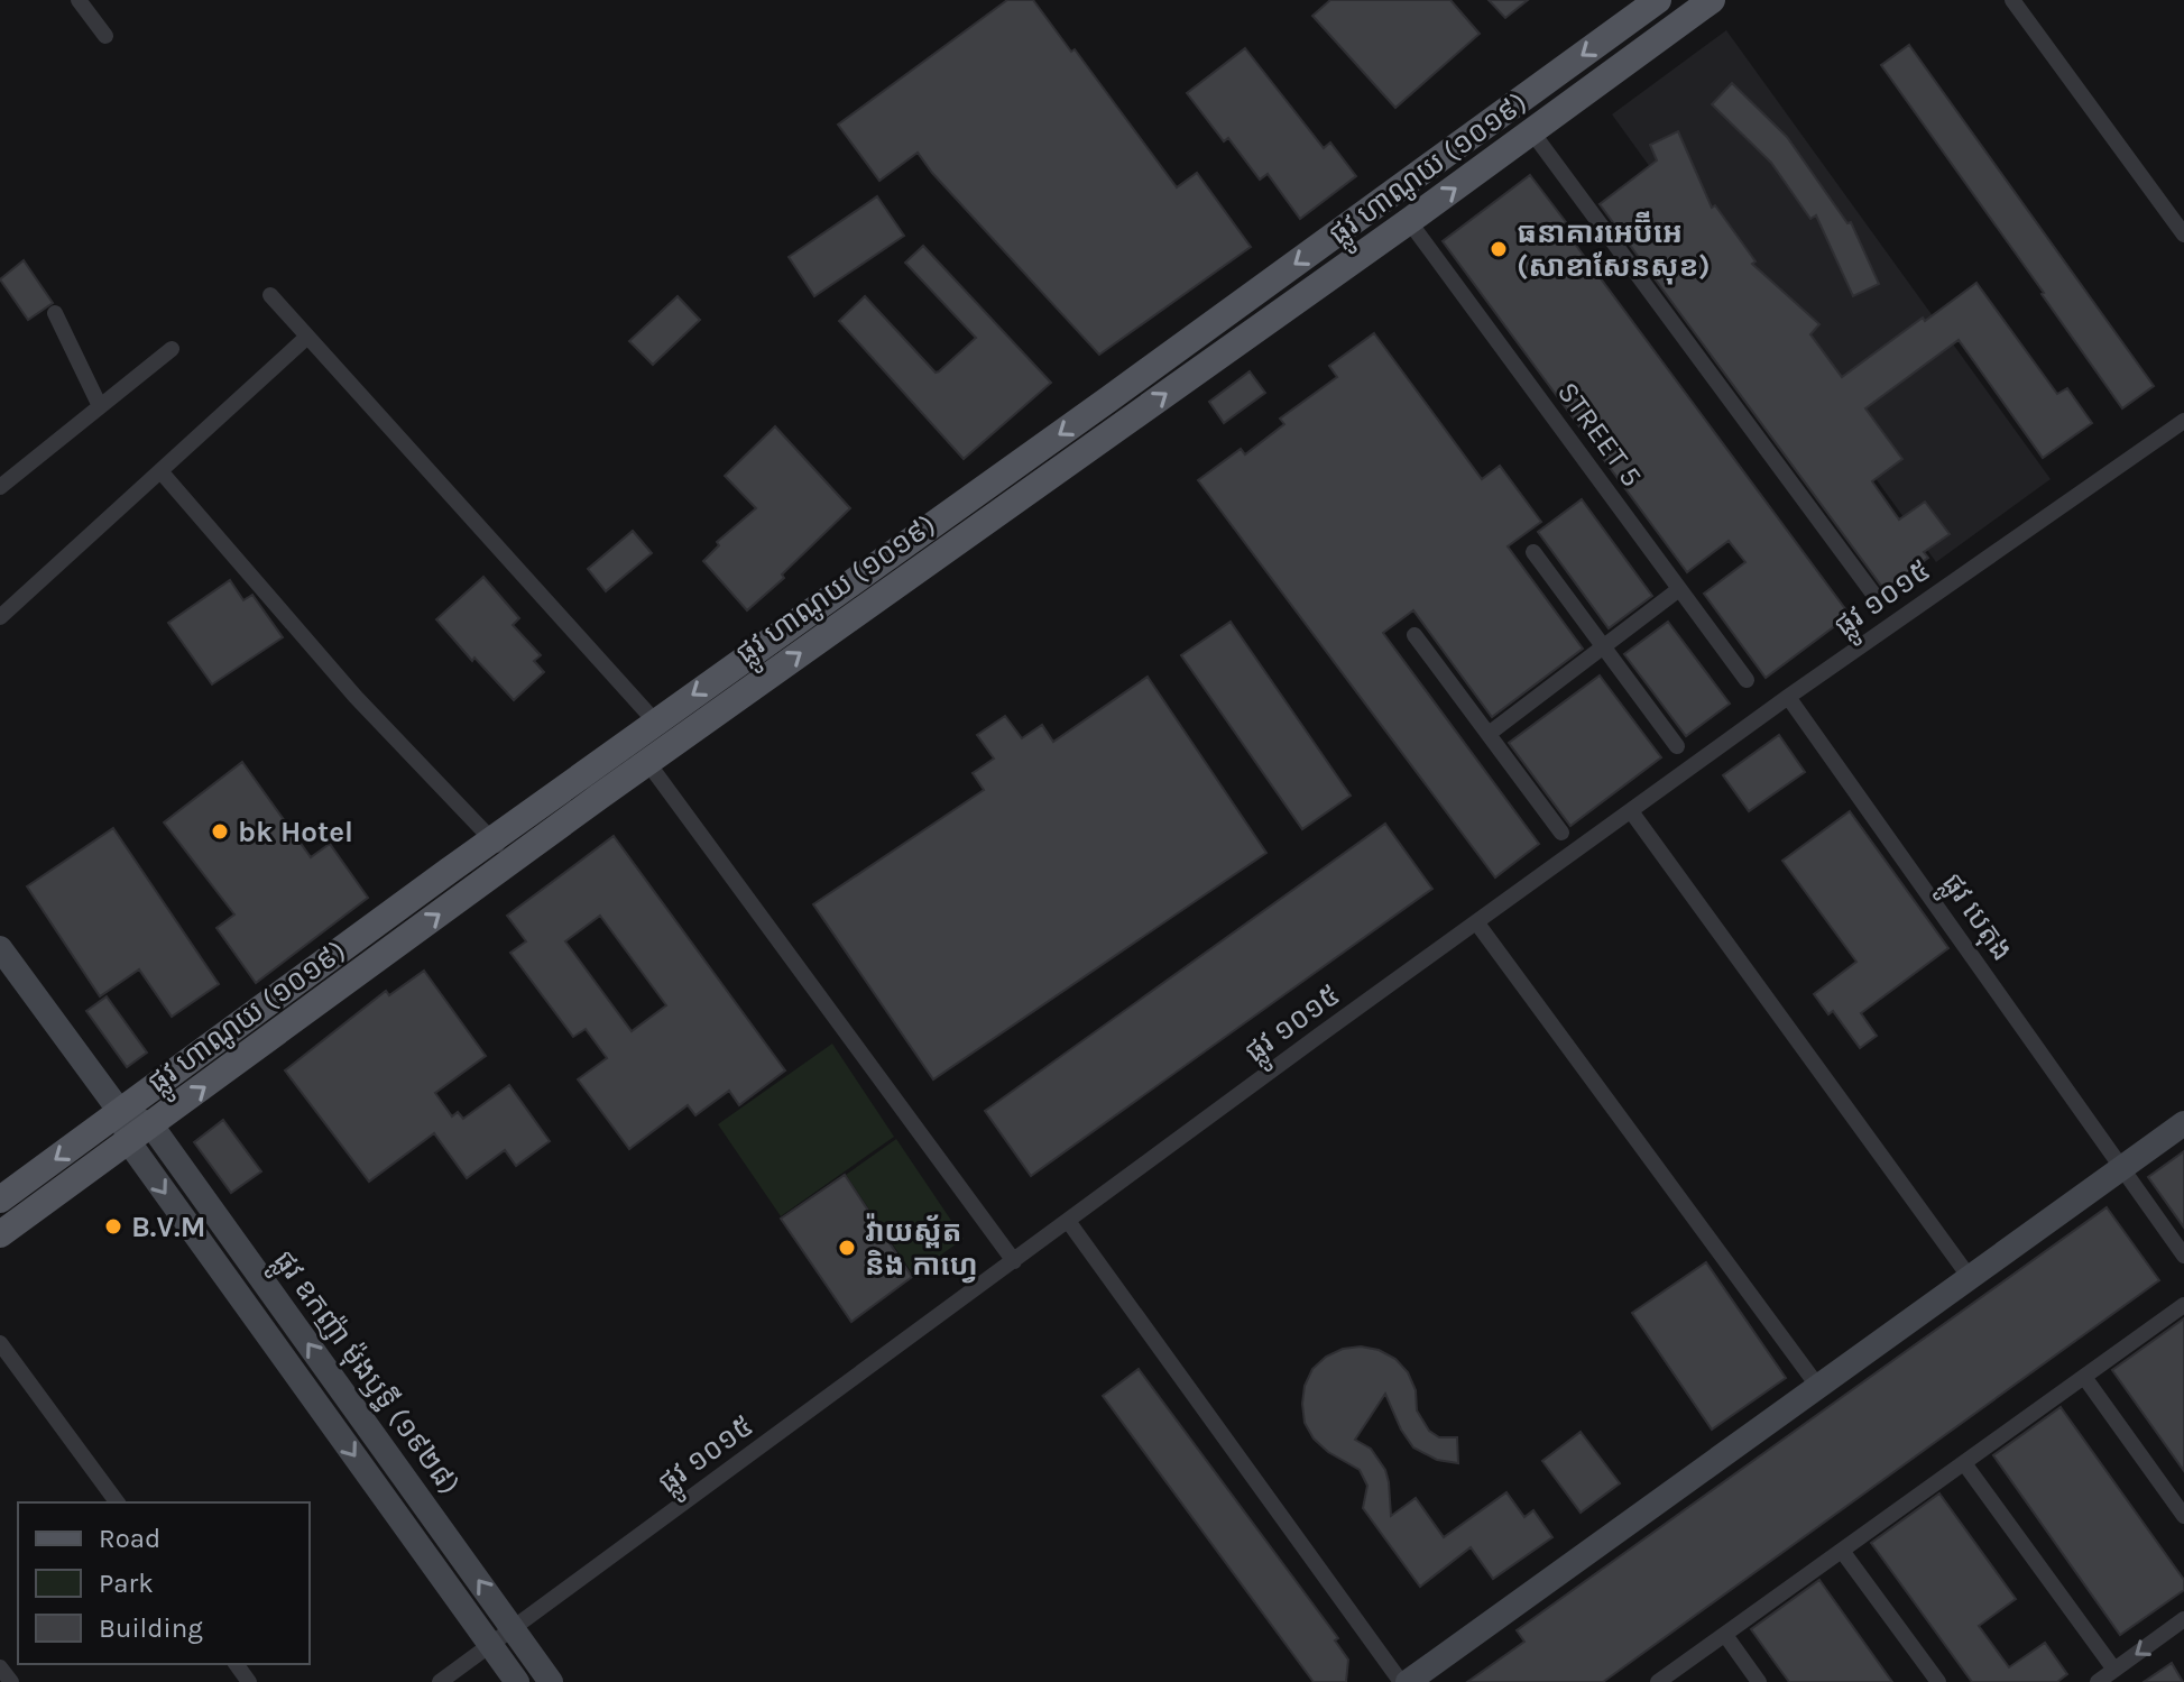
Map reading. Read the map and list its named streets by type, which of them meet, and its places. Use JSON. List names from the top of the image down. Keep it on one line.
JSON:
{"streets":{"main road":["ផ្លូវ ហាណូយ (១០១៩)","ផ្លូវ ឧកញ៉ា ម៉ុងឫទ្ធី (១៩២៨)"],"street":["STREET 5","ផ្លូវ ១០១៥","ផ្លូវ បេតុង"]},"crossings":[["ផ្លូវ ហាណូយ (១០១៩)","STREET 5"],["ផ្លូវ ហាណូយ (១០១៩)","ផ្លូវ ឧកញ៉ា ម៉ុងឫទ្ធី (១៩២៨)"],["ផ្លូវ ១០១៥","ផ្លូវ បេតុង"],["ផ្លូវ ១០១៥","ផ្លូវ ឧកញ៉ា ម៉ុងឫទ្ធី (១៩២៨)"]],"places":["ធនាគារអេប៊ីអេ (សាខាសែនសុខ)","bk Hotel","B.V.M","វ៉ាយស្ព័ត និង កាហ្វេ"],"legend":["Road","Park","Building"]}
